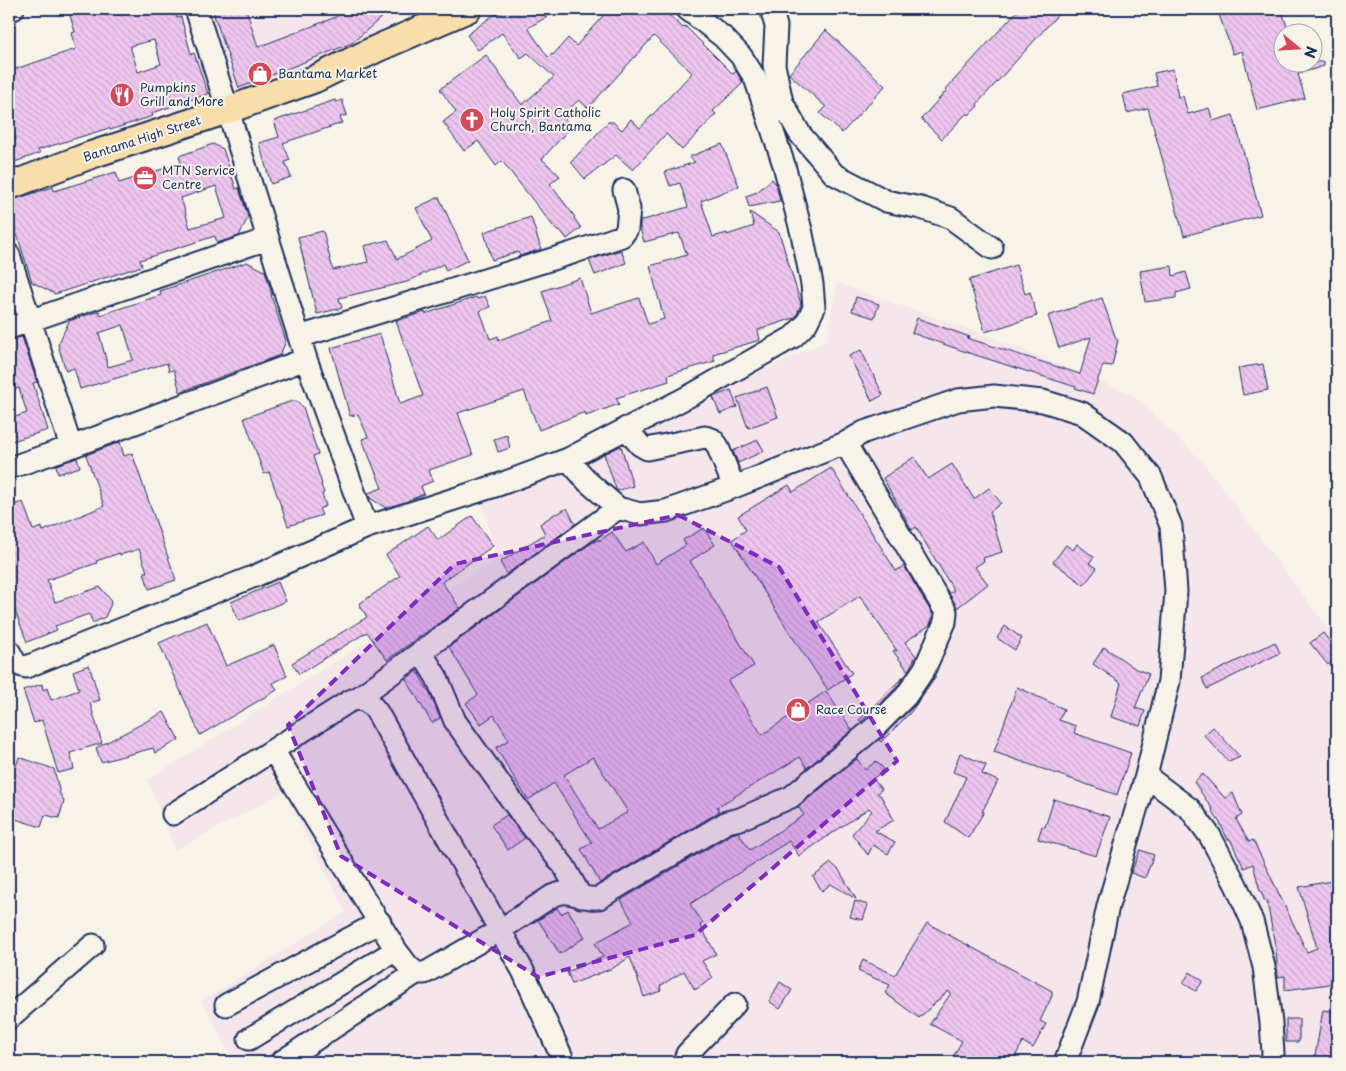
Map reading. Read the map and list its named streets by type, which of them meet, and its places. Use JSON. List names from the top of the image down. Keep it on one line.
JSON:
{"streets":{"main road":["Bantama High Street"]},"places":{"shop":["Bantama Market","Race Course"],"restaurant":["Pumpkins Grill and More"],"church":["Holy Spirit Catholic Church, Bantama"],"office":["MTN Service Centre"]},"north":"right"}
